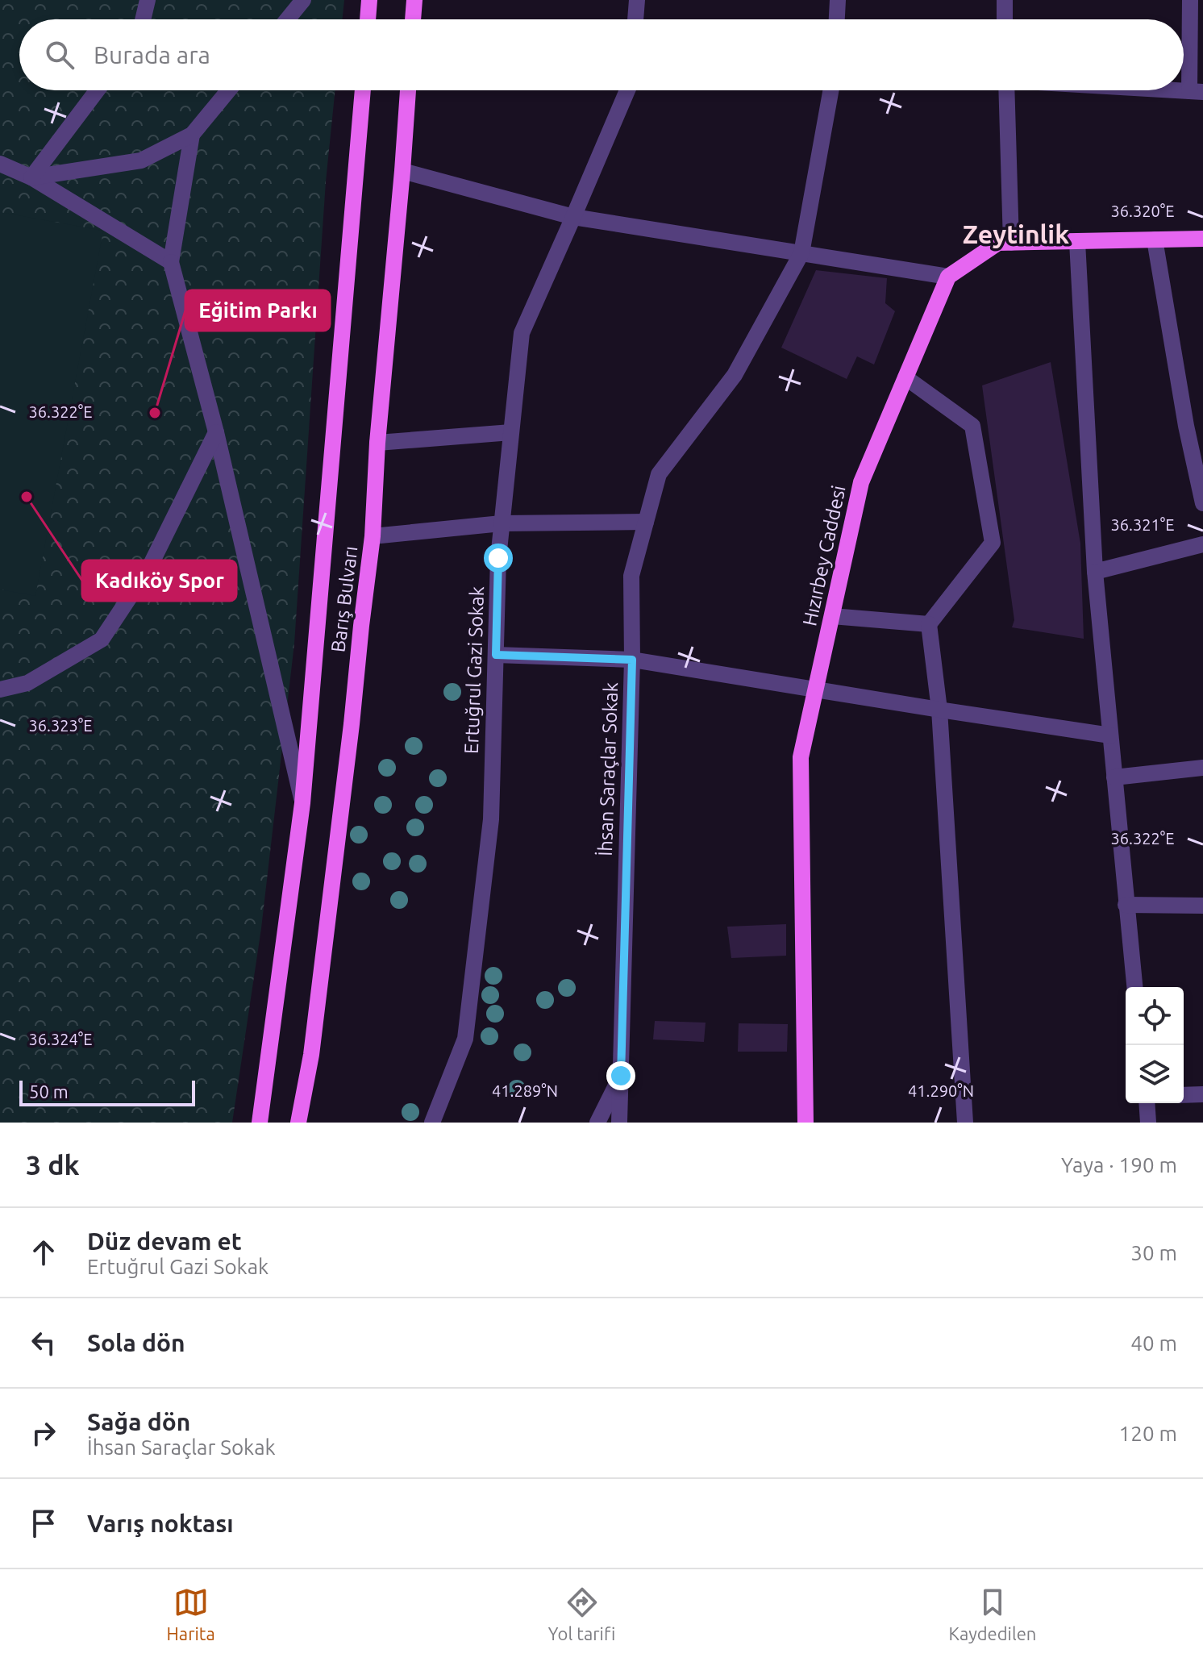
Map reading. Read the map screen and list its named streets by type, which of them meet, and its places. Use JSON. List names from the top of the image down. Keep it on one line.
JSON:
{"streets":{"main road":["Hızırbey Caddesi","Barış Bulvarı"],"street":["Ertuğrul Gazi Sokak","İhsan Saraçlar Sokak"]},"districts":["Zeytinlik"],"places":["Eğitim Parkı","Kadıköy Spor"],"scale_bar":"50 m","page":{"search":"Burada ara","scale":"50 m","heading":["3 dk","Yaya · 190 m"],"list":[["Düz devam et","Ertuğrul Gazi Sokak","30 m"],["Sola dön","40 m"],["Sağa dön","İhsan Saraçlar Sokak","120 m"],"Varış noktası"],"nav":["Harita","Yol tarifi","Kaydedilen"]},"coordinates":["36.320°E","36.322°E","36.321°E","36.323°E","36.324°E","41.289°N","41.290°N"]}
